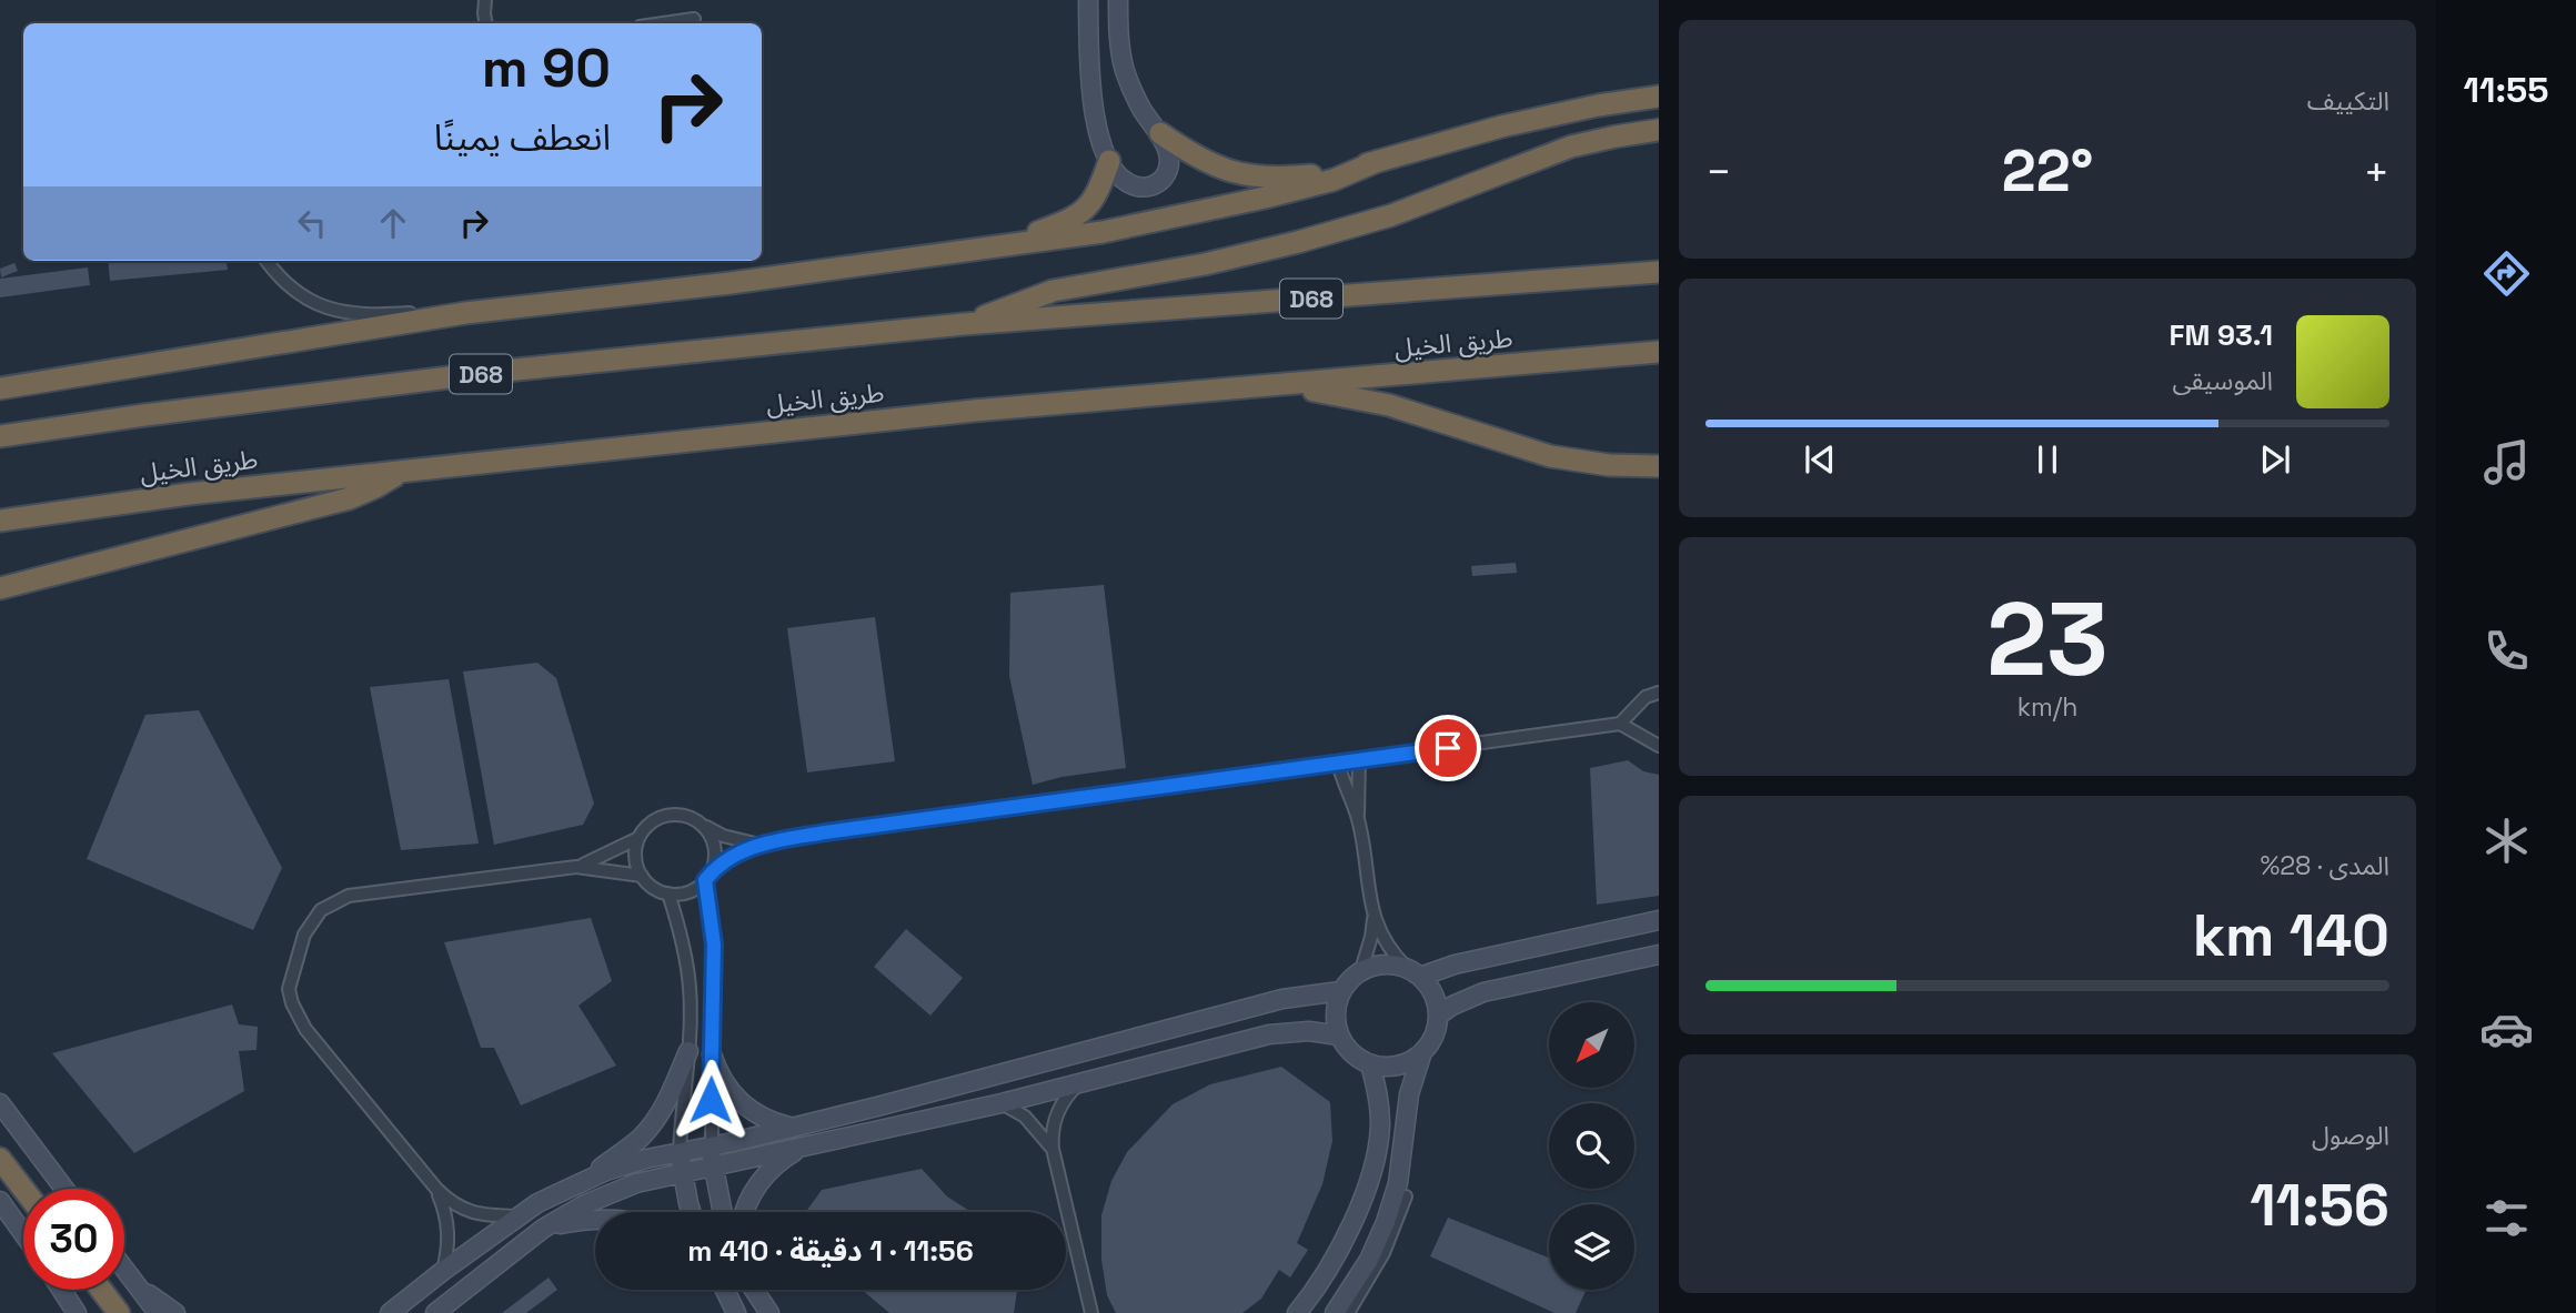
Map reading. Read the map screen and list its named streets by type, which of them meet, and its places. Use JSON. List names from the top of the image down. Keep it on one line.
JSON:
{"streets":{"highway":["D68","طريق الخيل"]},"north":"bottom left","page":{"tabs":"11:55","tile":["التكييف",["23","km/h"],["المدى · 28%","140 km"],["الوصول","11:56"]],"turn":["90 m","انعطف يمينًا"],"heat":["−","22°","+"],"song":["93.1 FM","الموسيقى"],"limit":"30","trip":"11:56 · 1 دقيقة · 410 m"}}
